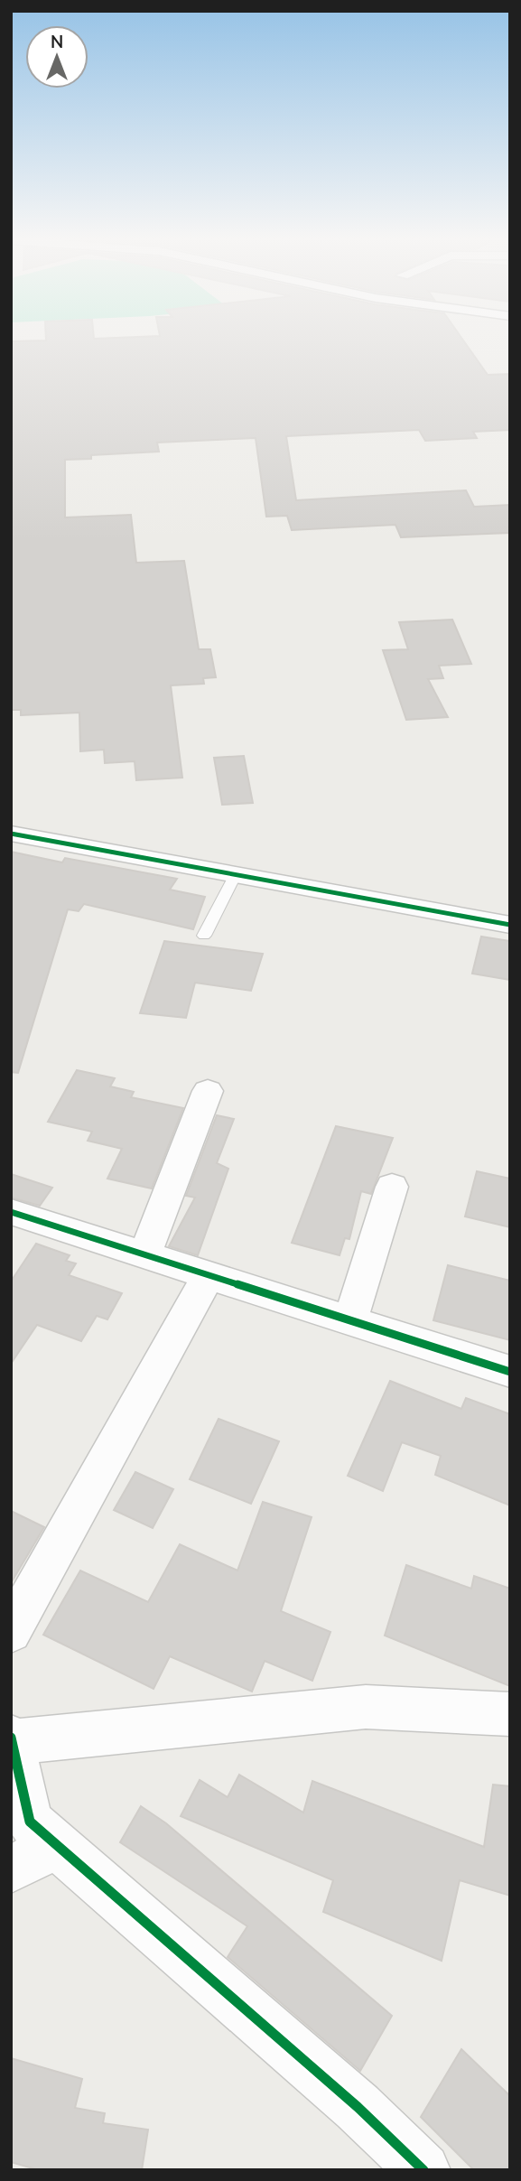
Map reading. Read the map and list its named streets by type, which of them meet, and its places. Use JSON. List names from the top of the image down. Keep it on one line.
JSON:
{"north":"top"}
